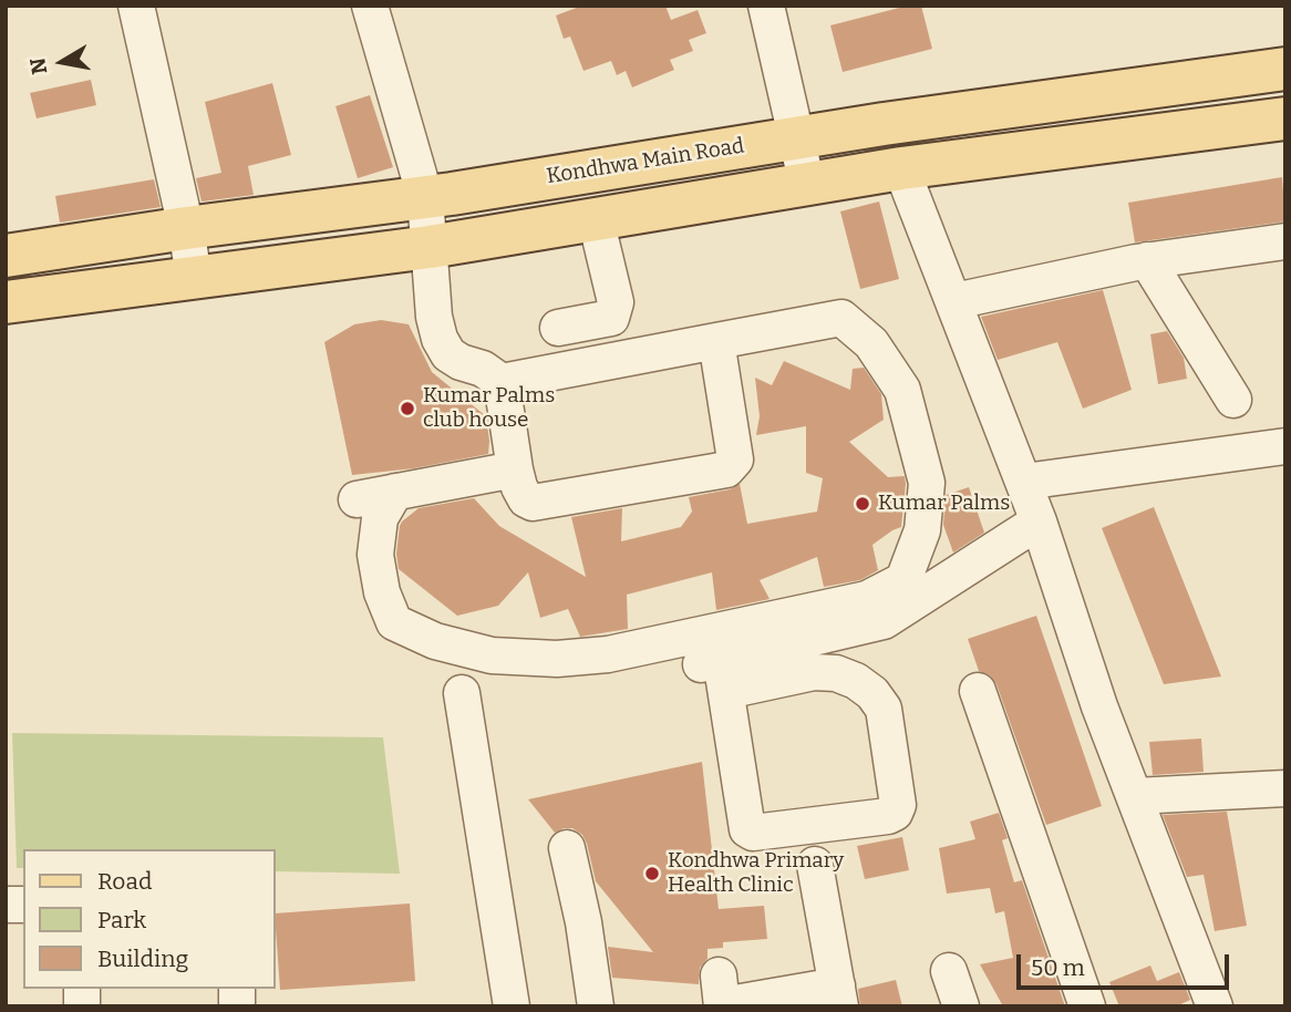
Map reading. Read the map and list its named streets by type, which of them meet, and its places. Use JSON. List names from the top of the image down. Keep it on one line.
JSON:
{"streets":{"main road":["Kondhwa Main Road"]},"places":["Kumar Palms club house","Kumar Palms","Kondhwa Primary Health Clinic"],"legend":["Road","Park","Building"],"scale_bar":"50 m","north":"left"}
